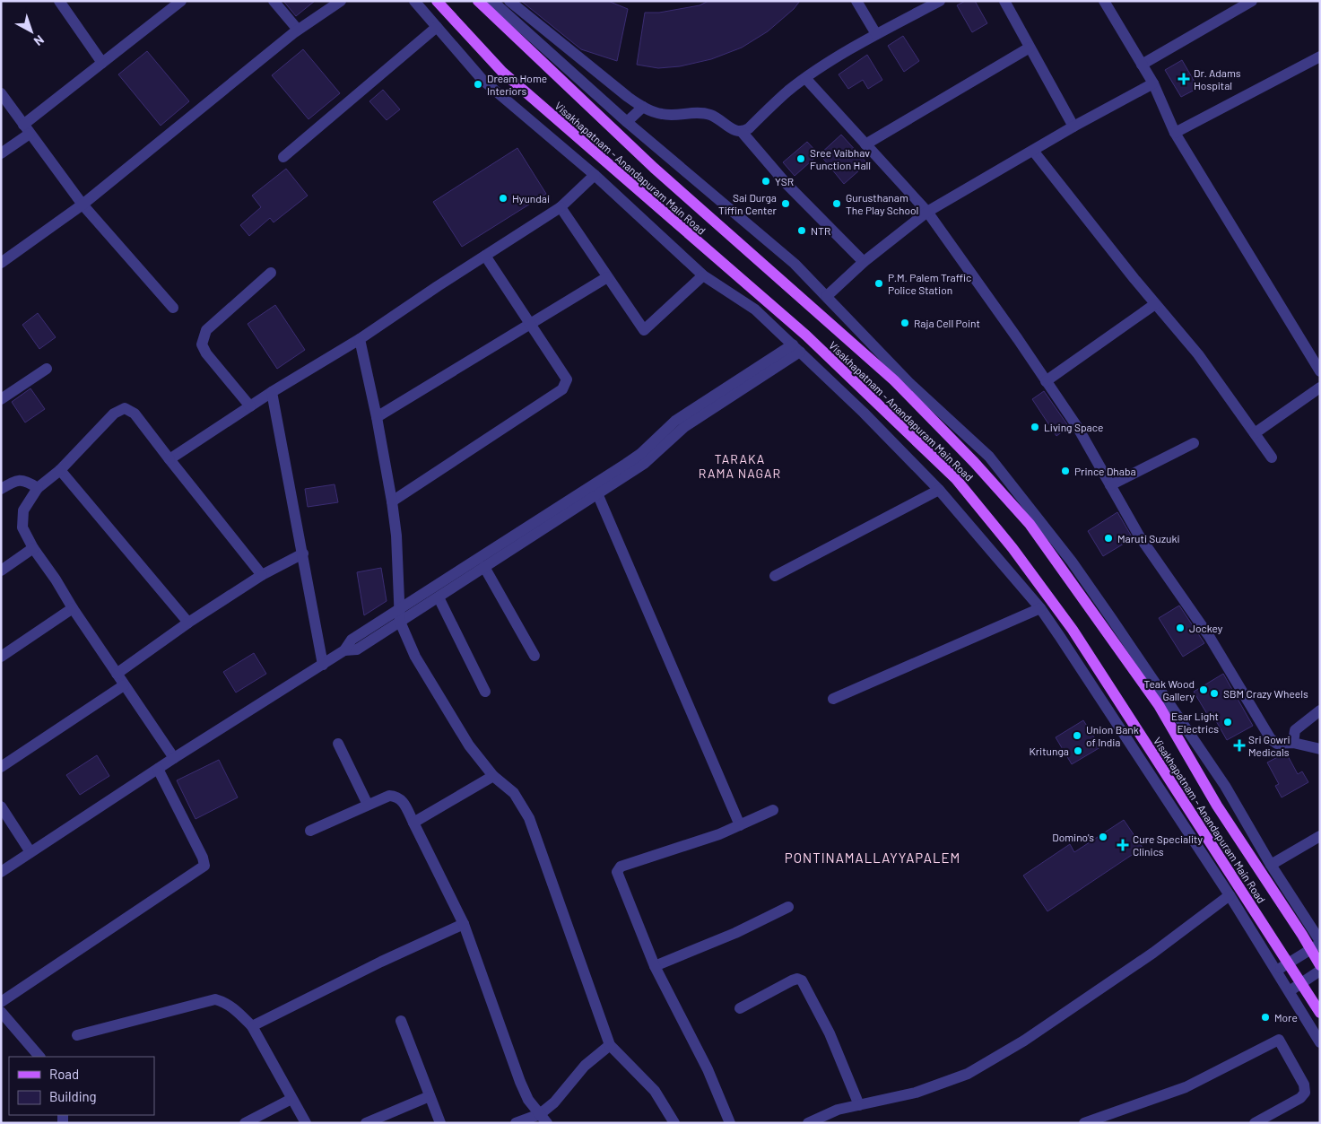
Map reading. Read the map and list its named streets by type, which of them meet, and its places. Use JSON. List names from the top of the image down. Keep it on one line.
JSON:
{"streets":{"main road":["Visakhapatnam - Anandapuram Main Road"]},"districts":["TARAKA RAMA NAGAR","PONTINAMALLAYYAPALEM"],"places":{"health":["Dr. Adams Hospital","Sri Gowri Medicals","Cure Speciality Clinics"],"other":["Dream Home Interiors","Sree Vaibhav Function Hall","YSR","Hyundai","Sai Durga Tiffin Center","Gurusthanam The Play School","NTR","P.M. Palem Traffic Police Station","Raja Cell Point","Living Space","Prince Dhaba","Maruti Suzuki","Jockey","Teak Wood Gallery","SBM Crazy Wheels","Esar Light Electrics","Union Bank of India","Kritunga","Domino's","More"]},"legend":["Road","Building"],"north":"bottom right"}
